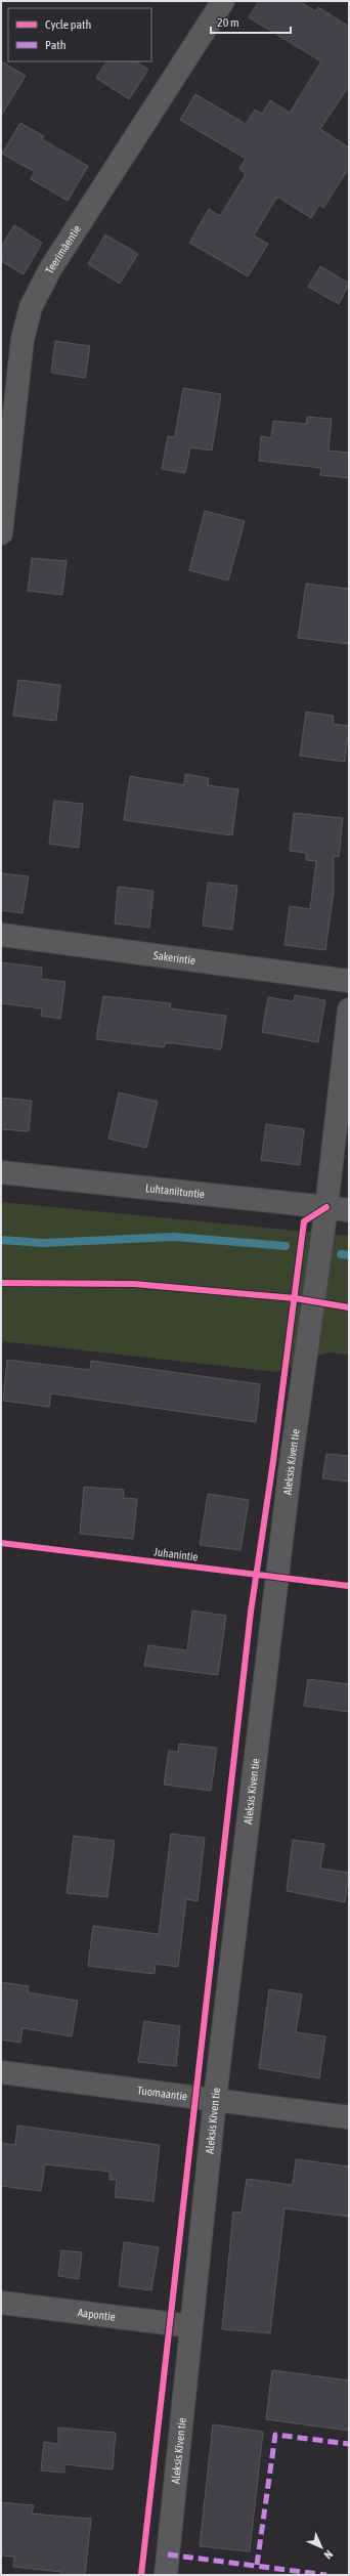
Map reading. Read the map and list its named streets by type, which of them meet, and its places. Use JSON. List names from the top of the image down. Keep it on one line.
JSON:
{"streets":{"street":["Teerimäentie","Sakerintie","Luhtaniituntie","Aleksis Kiven tie","Tuomaantie","Aapontie"],"cycle path":["Juhanintie"]},"crossings":[["Luhtaniituntie","Aleksis Kiven tie"],["Aleksis Kiven tie","Tuomaantie"],["Aleksis Kiven tie","Aapontie"]],"legend":["Cycle path","Path"],"scale_bar":"20 m","north":"bottom right"}
